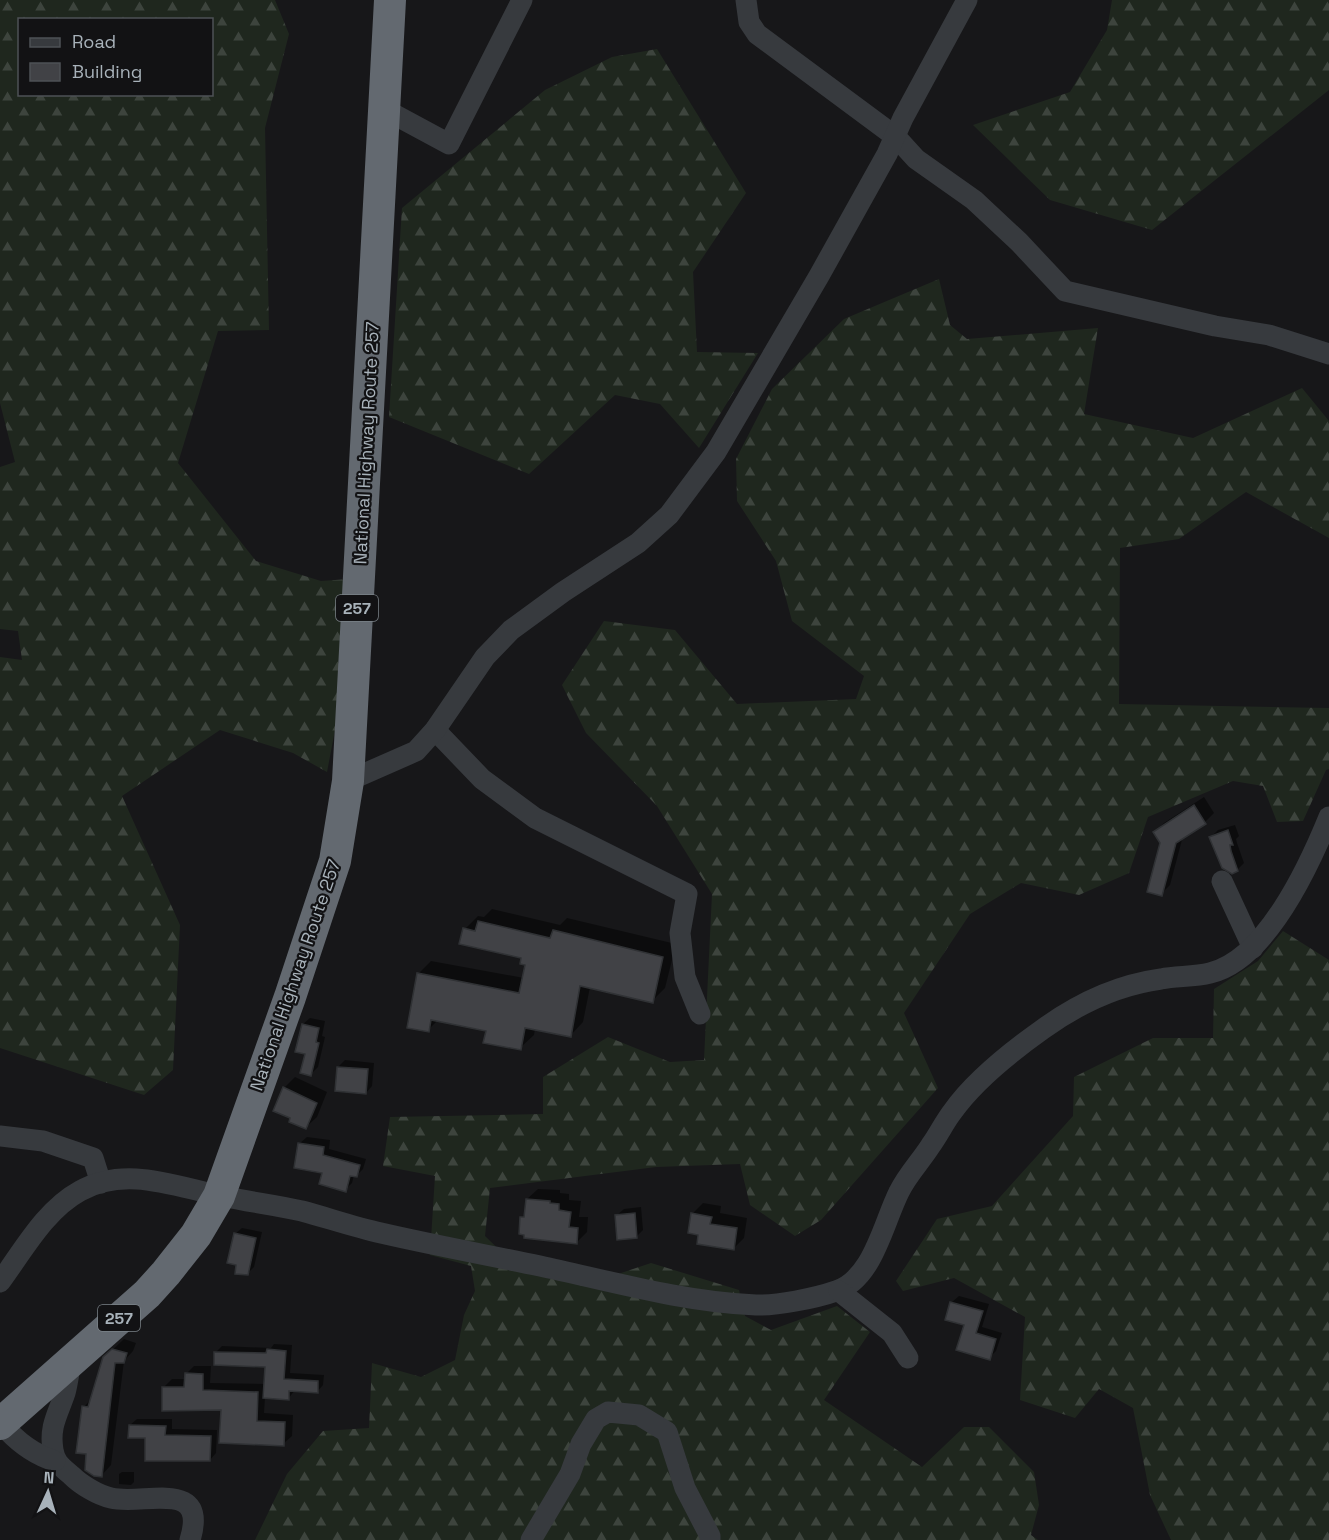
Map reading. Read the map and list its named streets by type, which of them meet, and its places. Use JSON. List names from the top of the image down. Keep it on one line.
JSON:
{"streets":{"highway":["National Highway Route 257","257"]},"legend":["Road","Building"],"north":"top"}
